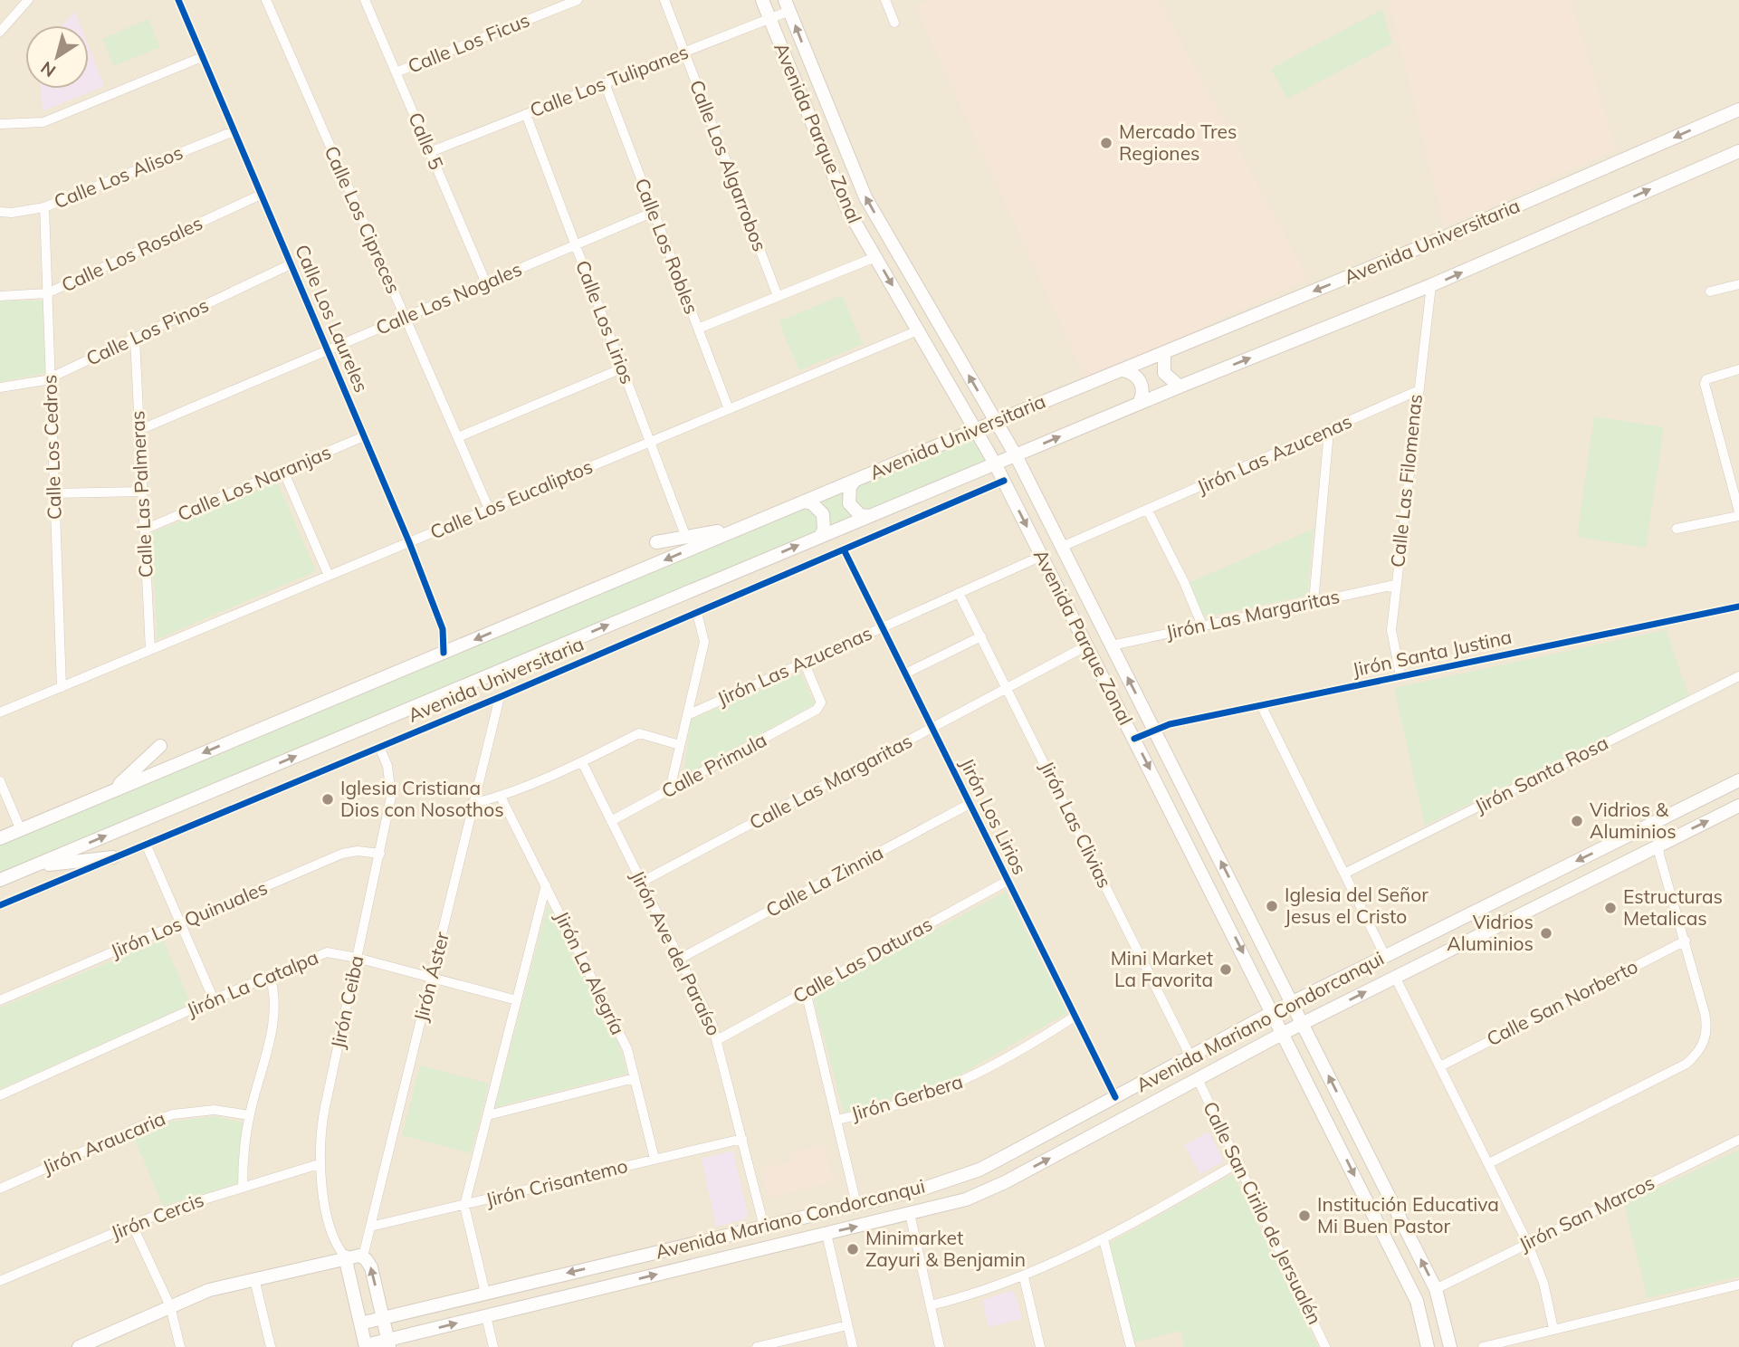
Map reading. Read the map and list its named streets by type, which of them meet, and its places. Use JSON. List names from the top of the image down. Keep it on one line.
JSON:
{"streets":{"main road":["Avenida Parque Zonal","Avenida Universitaria","Avenida Mariano Condorcanqui"],"street":["Calle Los Ficus","Calle Los Tulipanes","Calle 5","Calle Los Algarrobos","Calle Los Alisos","Calle Los Cipreces","Calle Los Robles","Calle Los Rosales","Calle Los Nogales","Calle Los Laureles","Calle Los Lirios","Calle Los Pinos","Calle Los Cedros","Jirón Las Azucenas","Calle Las Filomenas","Calle Los Naranjas","Calle Las Palmeras","Calle Los Eucaliptos","Jirón Las Margaritas","Jirón Santa Justina","Calle Primula","Jirón Santa Rosa","Calle Las Margaritas","Jirón Los Lirios","Jirón Las Clivias","Calle La Zinnia","Jirón Los Quinuales","Jirón Ave del Paraíso","Calle Las Daturas","Jirón La Alegría","Jirón Áster","Jirón La Catalpa","Jirón Ceiba","Calle San Norberto","Jirón Gerbera","Jirón Araucaria","Jirón Crisantemo","Calle San Cirilo de Jersualén","Jirón San Marcos","Jirón Cercis"]},"crossings":[["Calle Los Ficus","Calle 5"],["Calle Los Tulipanes","Avenida Parque Zonal"],["Calle Los Tulipanes","Calle 5"],["Calle Los Tulipanes","Calle Los Algarrobos"],["Calle Los Tulipanes","Calle Los Robles"],["Calle Los Tulipanes","Calle Los Lirios"],["Avenida Parque Zonal","Avenida Universitaria"],["Avenida Parque Zonal","Jirón Las Azucenas"],["Avenida Parque Zonal","Calle Los Eucaliptos"],["Avenida Parque Zonal","Jirón Las Margaritas"],["Avenida Parque Zonal","Jirón Santa Justina"],["Avenida Parque Zonal","Calle Las Margaritas"],["Avenida Parque Zonal","Avenida Mariano Condorcanqui"],["Avenida Parque Zonal","Jirón San Marcos"],["Calle 5","Calle Los Nogales"],["Calle Los Alisos","Calle Los Laureles"],["Calle Los Alisos","Calle Los Cedros"],["Calle Los Cipreces","Calle Los Nogales"],["Calle Los Cipreces","Calle Los Eucaliptos"],["Avenida Universitaria","Calle Los Laureles"],["Avenida Universitaria","Calle Las Filomenas"],["Avenida Universitaria","Jirón Los Lirios"],["Avenida Universitaria","Jirón Áster"],["Avenida Universitaria","Jirón Ceiba"],["Calle Los Robles","Calle Los Nogales"],["Calle Los Robles","Calle Los Eucaliptos"],["Calle Los Rosales","Calle Los Laureles"],["Calle Los Rosales","Calle Los Cedros"],["Calle Los Nogales","Calle Los Laureles"],["Calle Los Nogales","Calle Los Lirios"],["Calle Los Nogales","Calle Las Palmeras"],["Calle Los Laureles","Calle Los Pinos"],["Calle Los Laureles","Calle Los Naranjas"],["Calle Los Laureles","Calle Los Eucaliptos"],["Calle Los Lirios","Calle Los Eucaliptos"],["Calle Los Pinos","Calle Los Cedros"],["Calle Los Pinos","Calle Las Palmeras"],["Calle Los Cedros","Calle Los Eucaliptos"],["Jirón Las Azucenas","Calle Las Filomenas"],["Jirón Las Azucenas","Calle Primula"],["Jirón Las Azucenas","Jirón Los Lirios"],["Jirón Las Azucenas","Jirón Las Clivias"],["Calle Las Filomenas","Jirón Las Margaritas"],["Calle Las Filomenas","Jirón Santa Justina"],["Calle Los Naranjas","Calle Las Palmeras"],["Calle Las Palmeras","Calle Los Eucaliptos"],["Calle Primula","Jirón Ave del Paraíso"],["Calle Las Margaritas","Jirón Los Lirios"],["Calle Las Margaritas","Jirón Las Clivias"],["Calle Las Margaritas","Jirón Ave del Paraíso"],["Jirón Los Lirios","Calle La Zinnia"],["Jirón Los Lirios","Calle Las Daturas"],["Jirón Los Lirios","Avenida Mariano Condorcanqui"],["Jirón Los Lirios","Jirón Gerbera"],["Jirón Las Clivias","Avenida Mariano Condorcanqui"],["Calle La Zinnia","Jirón Ave del Paraíso"],["Jirón Los Quinuales","Jirón Ceiba"],["Jirón Ave del Paraíso","Calle Las Daturas"],["Jirón Ave del Paraíso","Avenida Mariano Condorcanqui"],["Jirón Ave del Paraíso","Jirón Crisantemo"],["Jirón La Alegría","Jirón Crisantemo"],["Jirón Áster","Jirón La Catalpa"],["Jirón Áster","Jirón Crisantemo"],["Jirón La Catalpa","Jirón Ceiba"],["Jirón Ceiba","Jirón Cercis"],["Avenida Mariano Condorcanqui","Calle San Cirilo de Jersualén"]],"places":["Mercado Tres Regiones","Iglesia Cristiana Dios con Nosothos","Vidrios & Aluminios","Iglesia del Señor Jesus el Cristo","Estructuras Metalicas","Vidrios Aluminios","Mini Market La Favorita","Institución Educativa Mi Buen Pastor","Minimarket Zayuri & Benjamin"],"north":"bottom left"}
